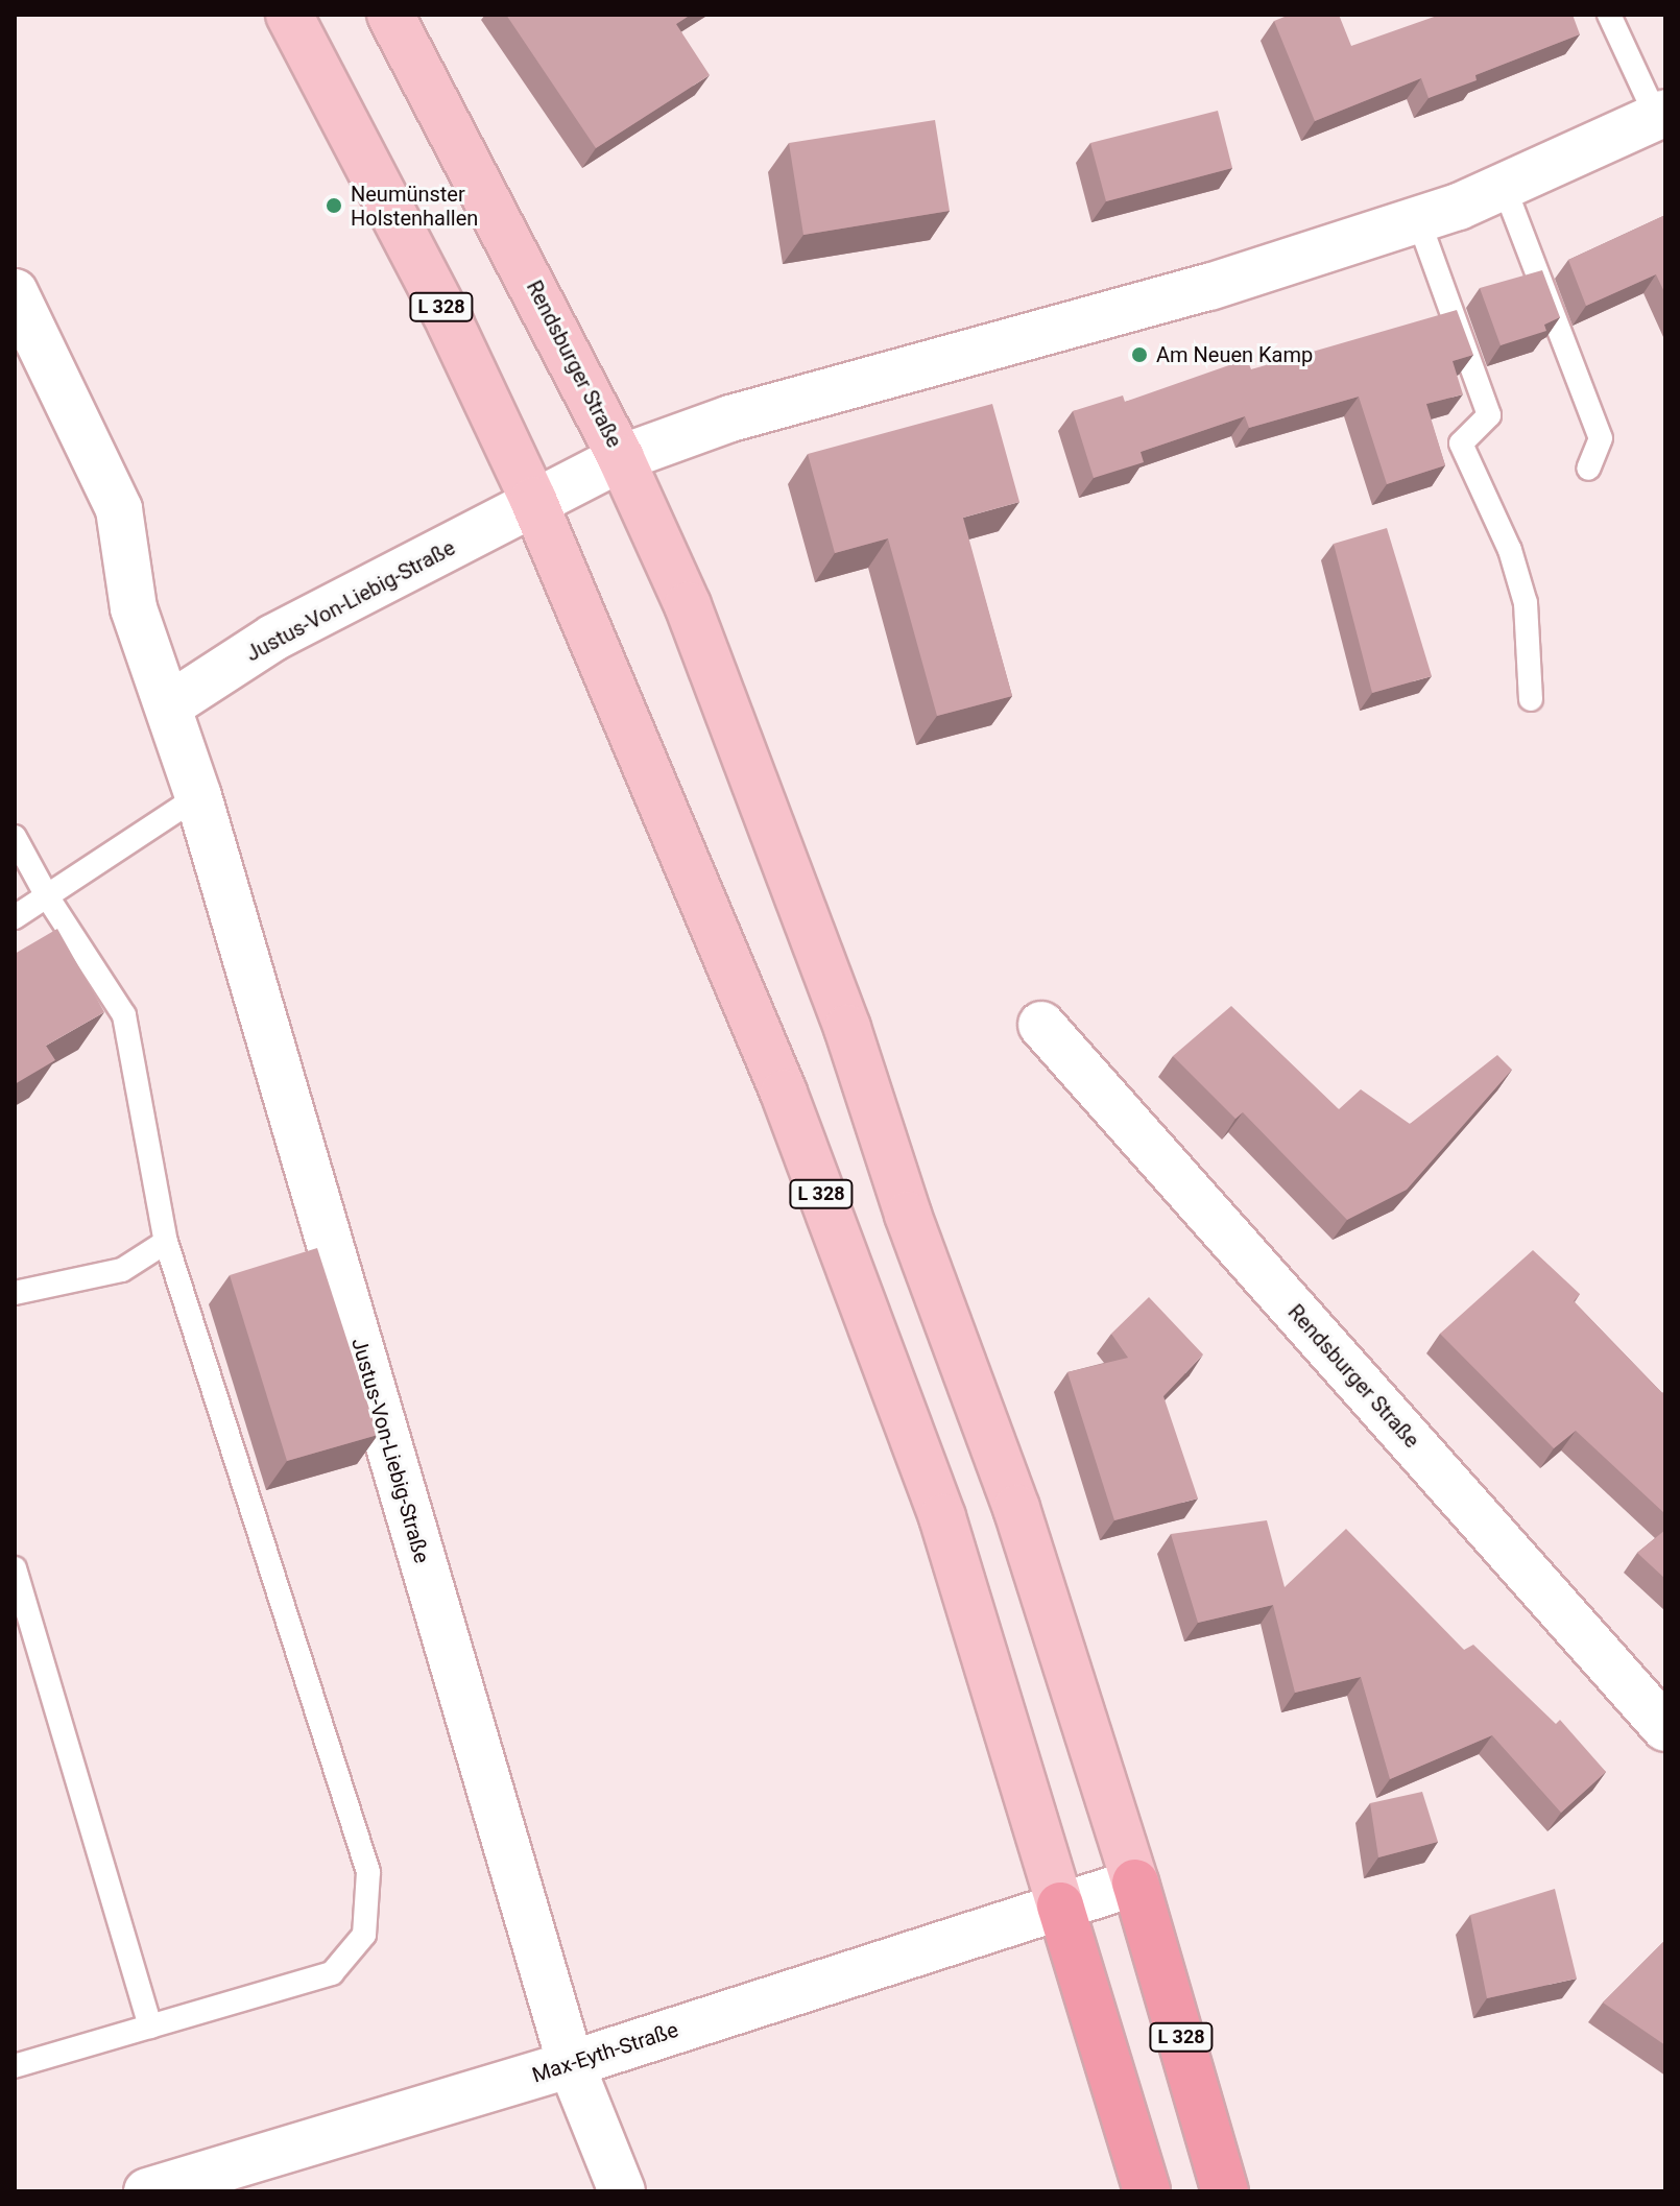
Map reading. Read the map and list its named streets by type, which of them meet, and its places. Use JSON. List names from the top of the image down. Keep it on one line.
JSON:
{"streets":{"highway":["L 328"],"main road":["Rendsburger Straße"],"street":["Justus-Von-Liebig-Straße","Max-Eyth-Straße"]},"crossings":[["L 328","Rendsburger Straße"],["L 328","Justus-Von-Liebig-Straße"],["L 328","Max-Eyth-Straße"],["Rendsburger Straße","Justus-Von-Liebig-Straße"],["Justus-Von-Liebig-Straße","Max-Eyth-Straße"]],"places":["Neumünster Holstenhallen","Am Neuen Kamp"]}
